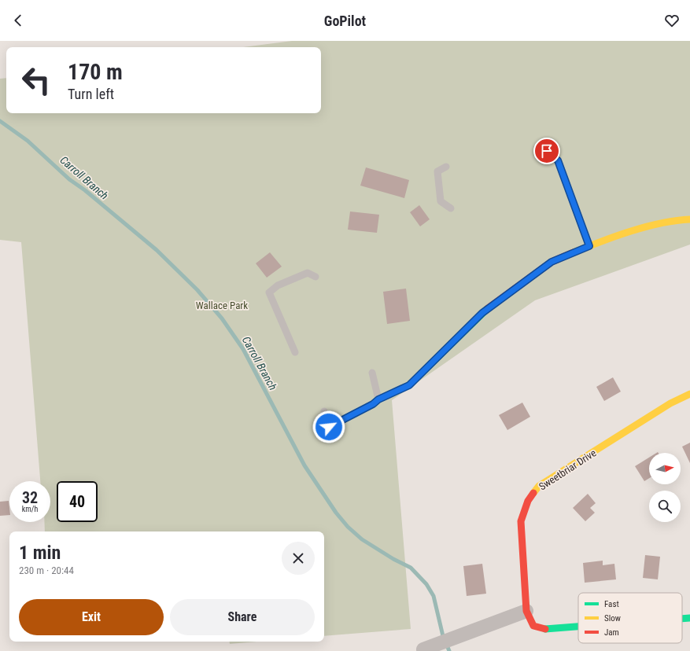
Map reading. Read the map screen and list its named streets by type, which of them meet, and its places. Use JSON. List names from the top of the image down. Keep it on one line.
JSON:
{"streets":{"street":["Sweetbriar Drive"]},"water":["Carroll Branch"],"parks":["Wallace Park"],"legend":["Fast","Slow","Jam"],"north":"right","page":{"header":"GoPilot","turn":["170 m","Turn left"],"speed":"32 km/h","limit":"40","heading":["1 min","230 m · 20:44"],"buttons":["Exit","Share"]}}
